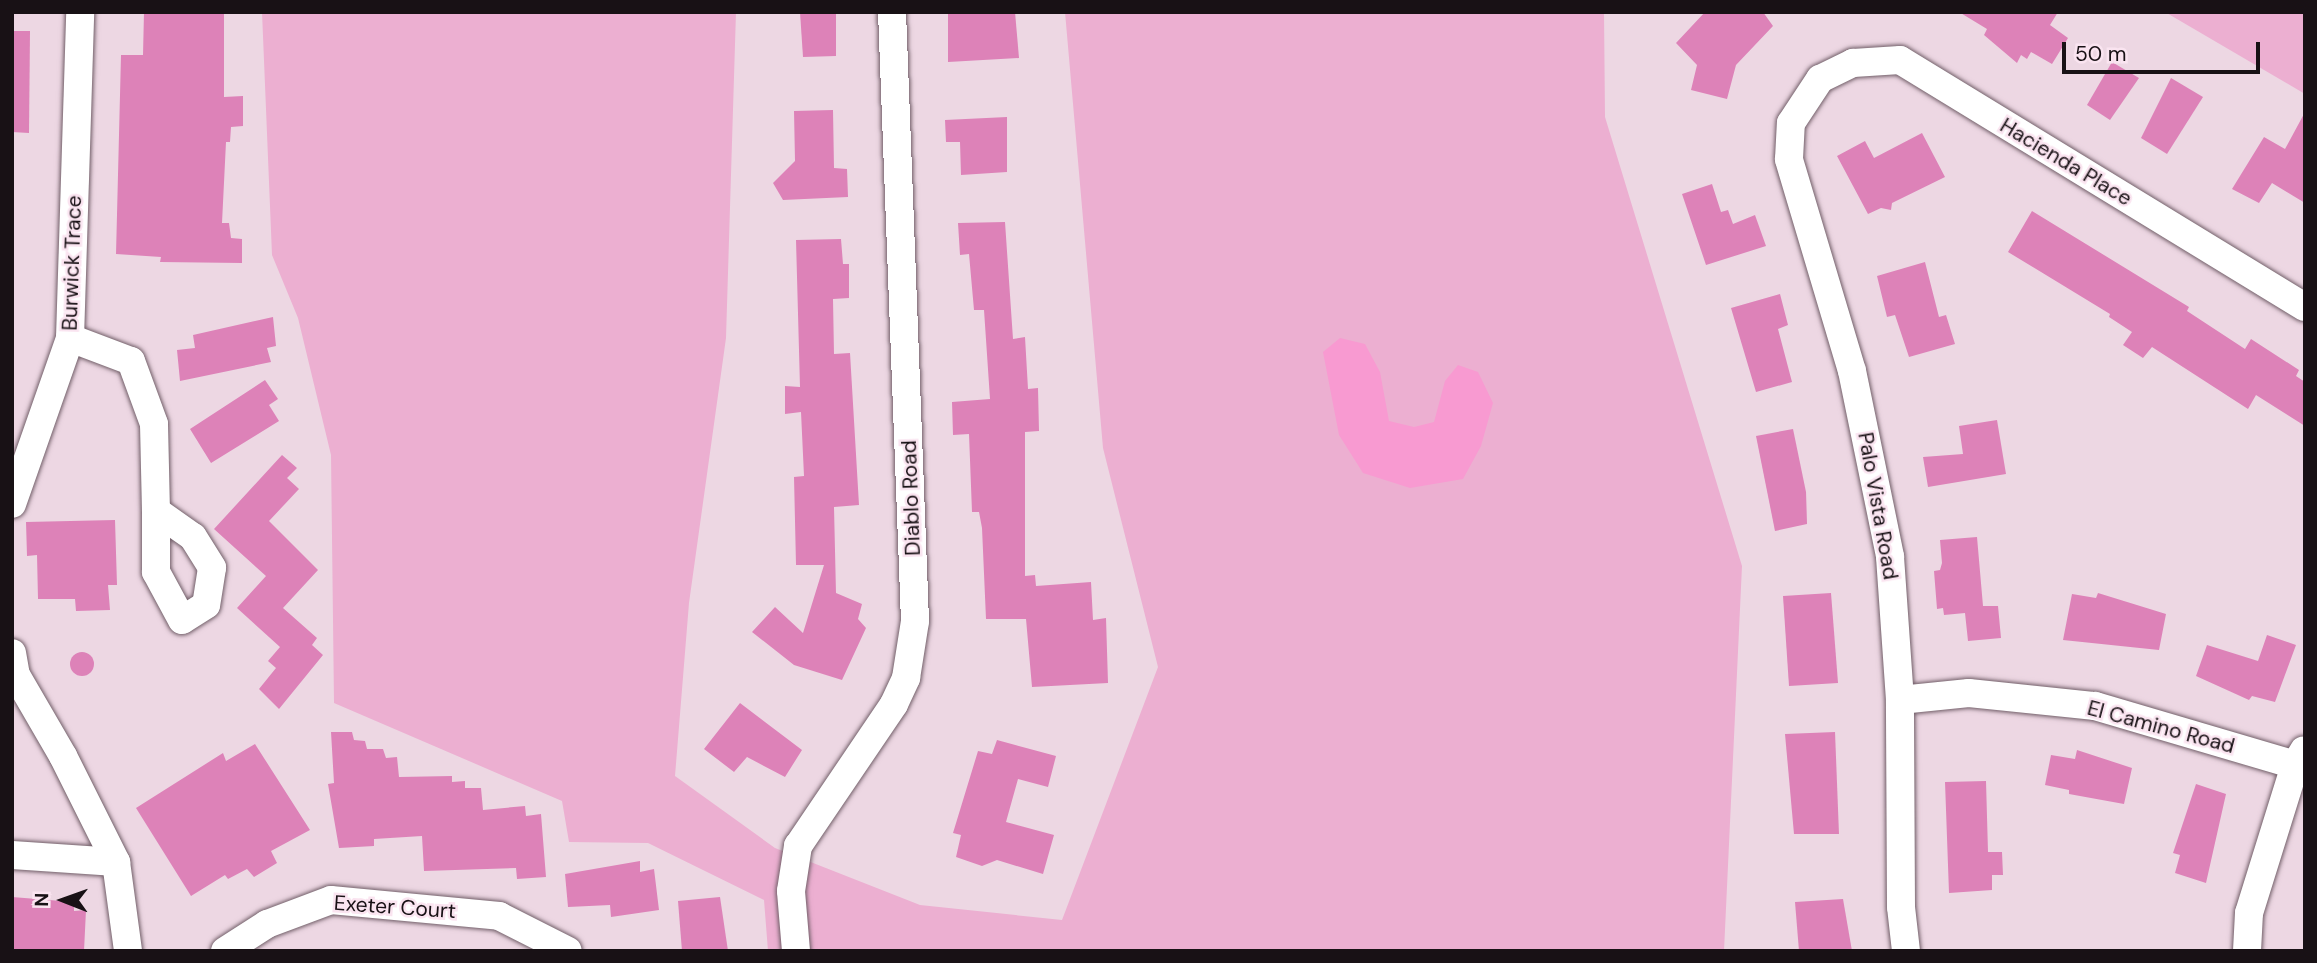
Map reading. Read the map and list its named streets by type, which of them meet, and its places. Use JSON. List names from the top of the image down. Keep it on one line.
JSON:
{"streets":{"street":["Hacienda Place","Burwick Trace","Diablo Road","Palo Vista Road","El Camino Road","Exeter Court"]},"crossings":[["Hacienda Place","Palo Vista Road"],["Palo Vista Road","El Camino Road"]],"scale_bar":"50 m","north":"left"}
